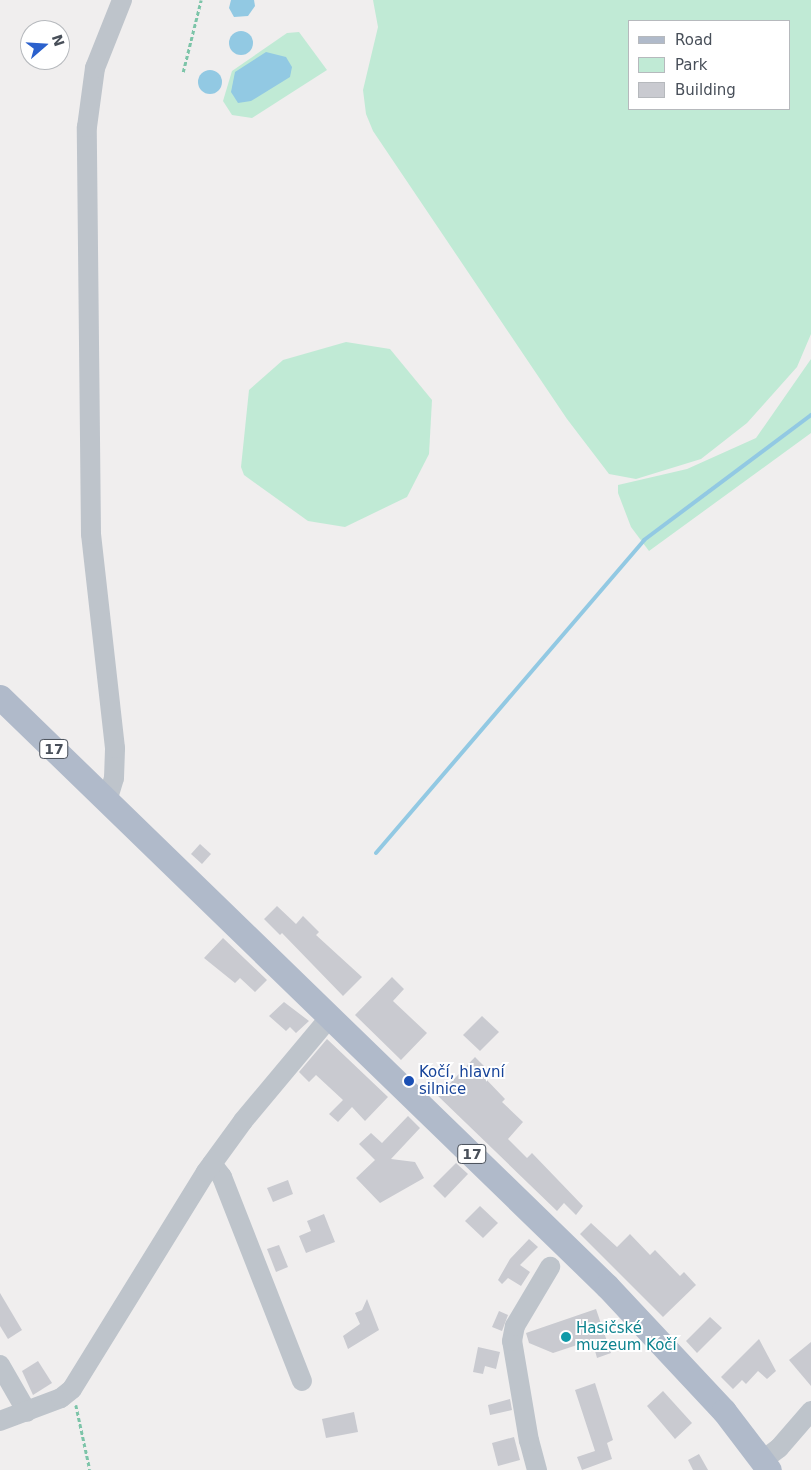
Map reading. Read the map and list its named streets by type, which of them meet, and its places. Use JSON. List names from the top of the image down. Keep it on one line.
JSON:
{"streets":{"main road":["17"]},"places":["Kočí, hlavní silnice","Hasičské muzeum Kočí"],"legend":["Road","Park","Building"],"north":"right"}
